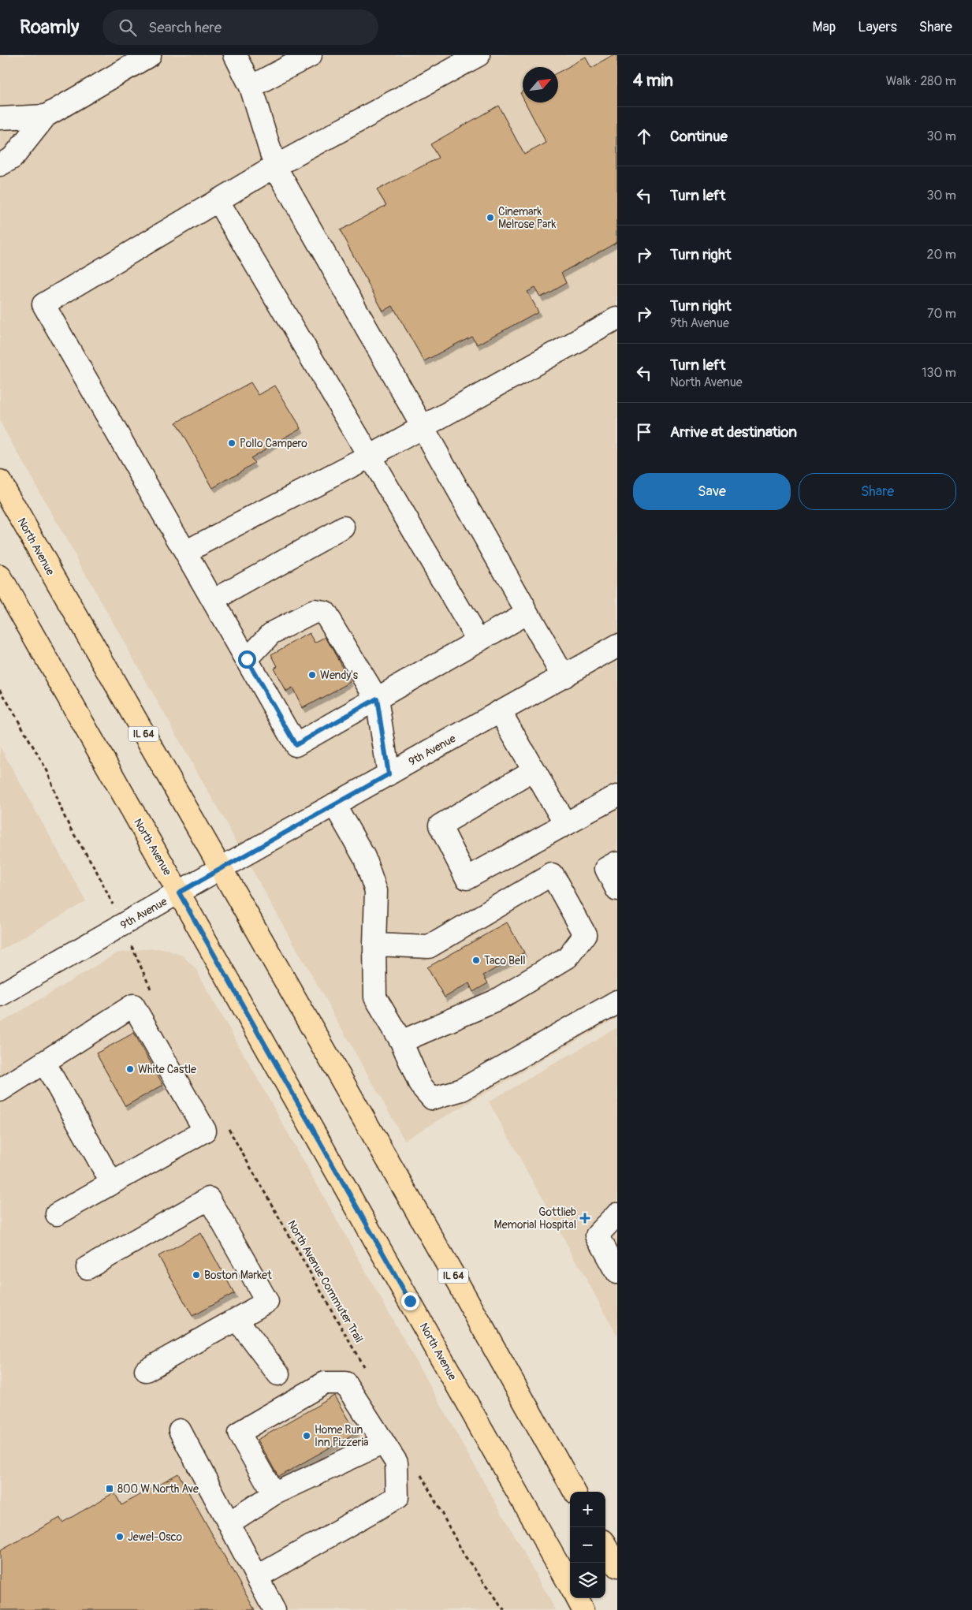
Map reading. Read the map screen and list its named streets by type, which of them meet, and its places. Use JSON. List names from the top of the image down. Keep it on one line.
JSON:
{"streets":{"main road":["North Avenue","IL 64"],"street":["9th Avenue"],"path":["North Avenue Commuter Trail"]},"crossings":[["North Avenue","9th Avenue"]],"places":{"other":["Cinemark Melrose Park","Pollo Campero","Wendy's","Taco Bell","White Castle","Boston Market","Home Run Inn Pizzeria","Jewel-Osco"],"health":["Gottlieb Memorial Hospital"],"transit":["800 W North Ave"]},"north":"top right","page":{"header":"Roamly","search":"Search here","nav":["Map","Layers","Share"],"heading":["4 min","Walk · 280 m"],"list":[["Continue","30 m"],["Turn left","30 m"],["Turn right","20 m"],["Turn right","9th Avenue","70 m"],["Turn left","North Avenue","130 m"],"Arrive at destination"],"buttons":["Save","Share"],"map_buttons":["+","−"]}}
